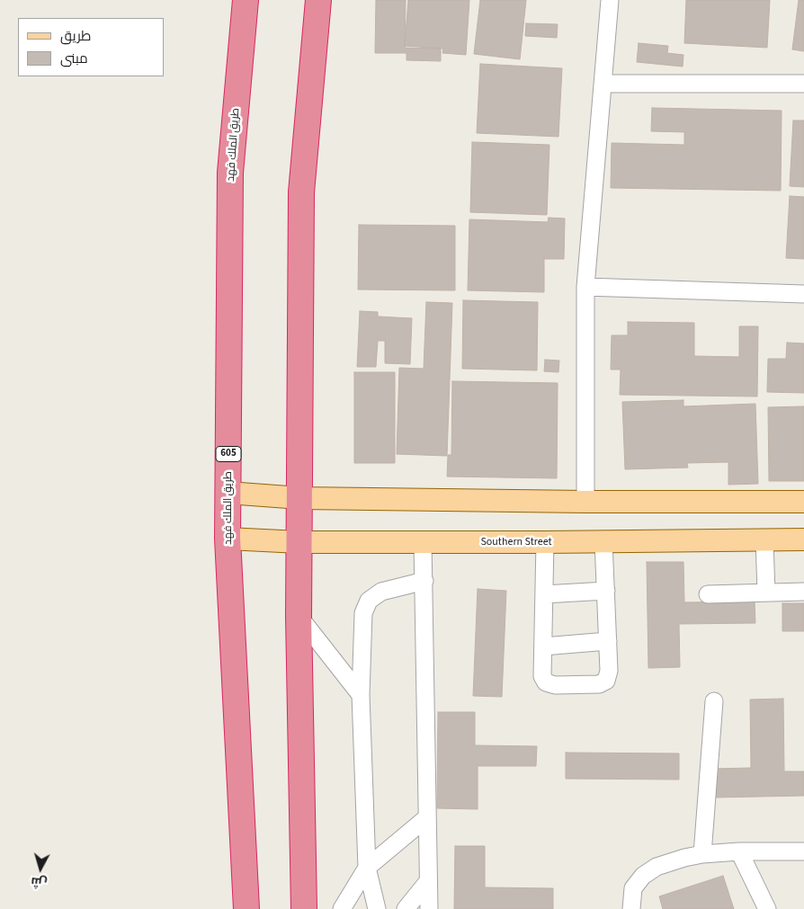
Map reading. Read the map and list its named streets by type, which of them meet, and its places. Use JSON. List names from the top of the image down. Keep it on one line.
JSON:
{"streets":{"highway":["طريق الملك فهد","605"],"main road":["Southern Street"]},"crossings":[["طريق الملك فهد","Southern Street"]],"legend":["طريق","مبنى"],"north":"bottom"}
